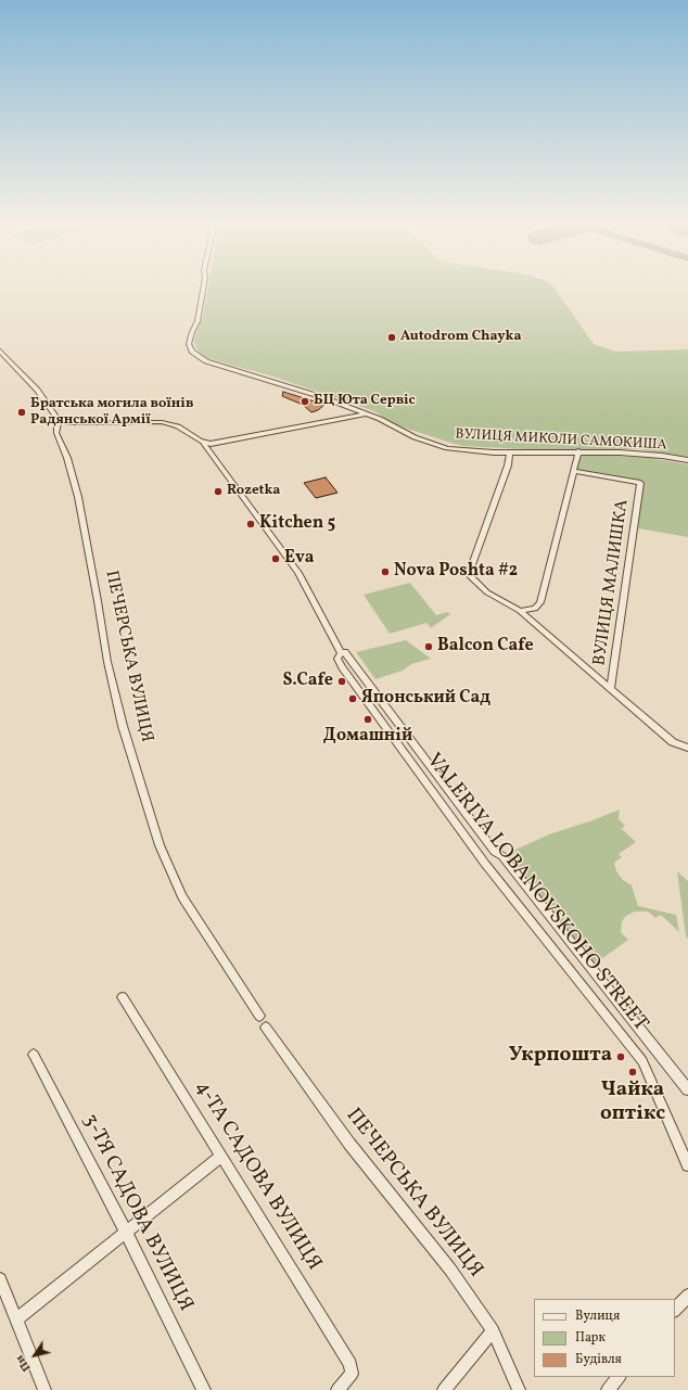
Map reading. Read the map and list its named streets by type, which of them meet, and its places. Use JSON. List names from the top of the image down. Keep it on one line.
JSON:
{"streets":{"street":["ВУЛИЦЯ МИКОЛИ САМОКИША","ВУЛИЦЯ МАЛИШКА","ПЕЧЕРСЬКА ВУЛИЦЯ","VALERIYA LOBANOVSKOHO STREET","4-ТА САДОВА ВУЛИЦЯ","3-ТЯ САДОВА ВУЛИЦЯ"]},"crossings":[["ПЕЧЕРСЬКА ВУЛИЦЯ","VALERIYA LOBANOVSKOHO STREET"]],"places":["Autodrom Chayka","БЦ Юта Сервіс","Братська могила воїнів Радянської Армії","Rozetka","Kitchen 5","Eva","Nova Poshta #2","Balcon Cafe","S.Cafe","Японський Сад","Домашній","Укрпошта","Чайка оптікс"],"legend":["Вулиця","Парк","Будівля"],"north":"bottom left"}
